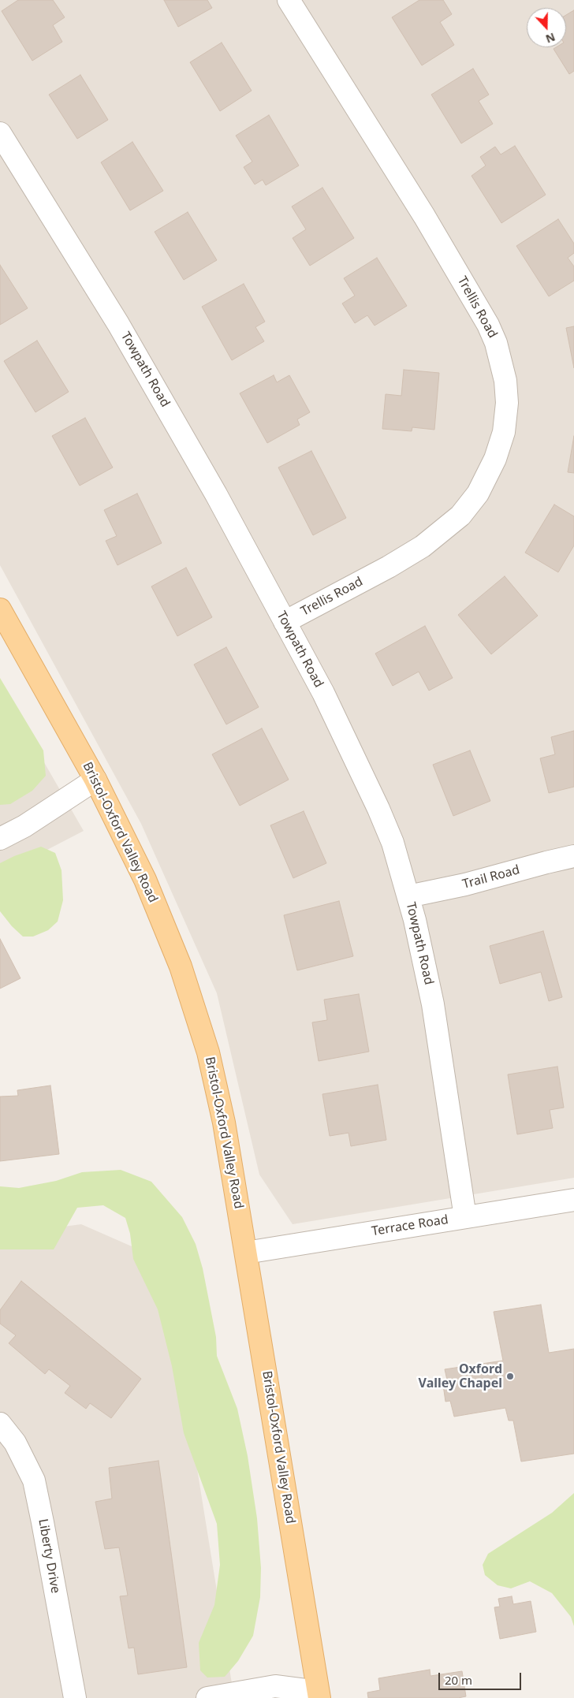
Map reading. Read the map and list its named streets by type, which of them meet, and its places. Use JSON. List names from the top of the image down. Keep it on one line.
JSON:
{"streets":{"main road":["Bristol-Oxford Valley Road"],"street":["Trellis Road","Towpath Road","Trail Road","Terrace Road","Liberty Drive"]},"crossings":[["Trellis Road","Towpath Road"],["Towpath Road","Trail Road"],["Towpath Road","Terrace Road"],["Bristol-Oxford Valley Road","Terrace Road"]],"places":["Oxford Valley Chapel"],"scale_bar":"20 m","north":"bottom"}
